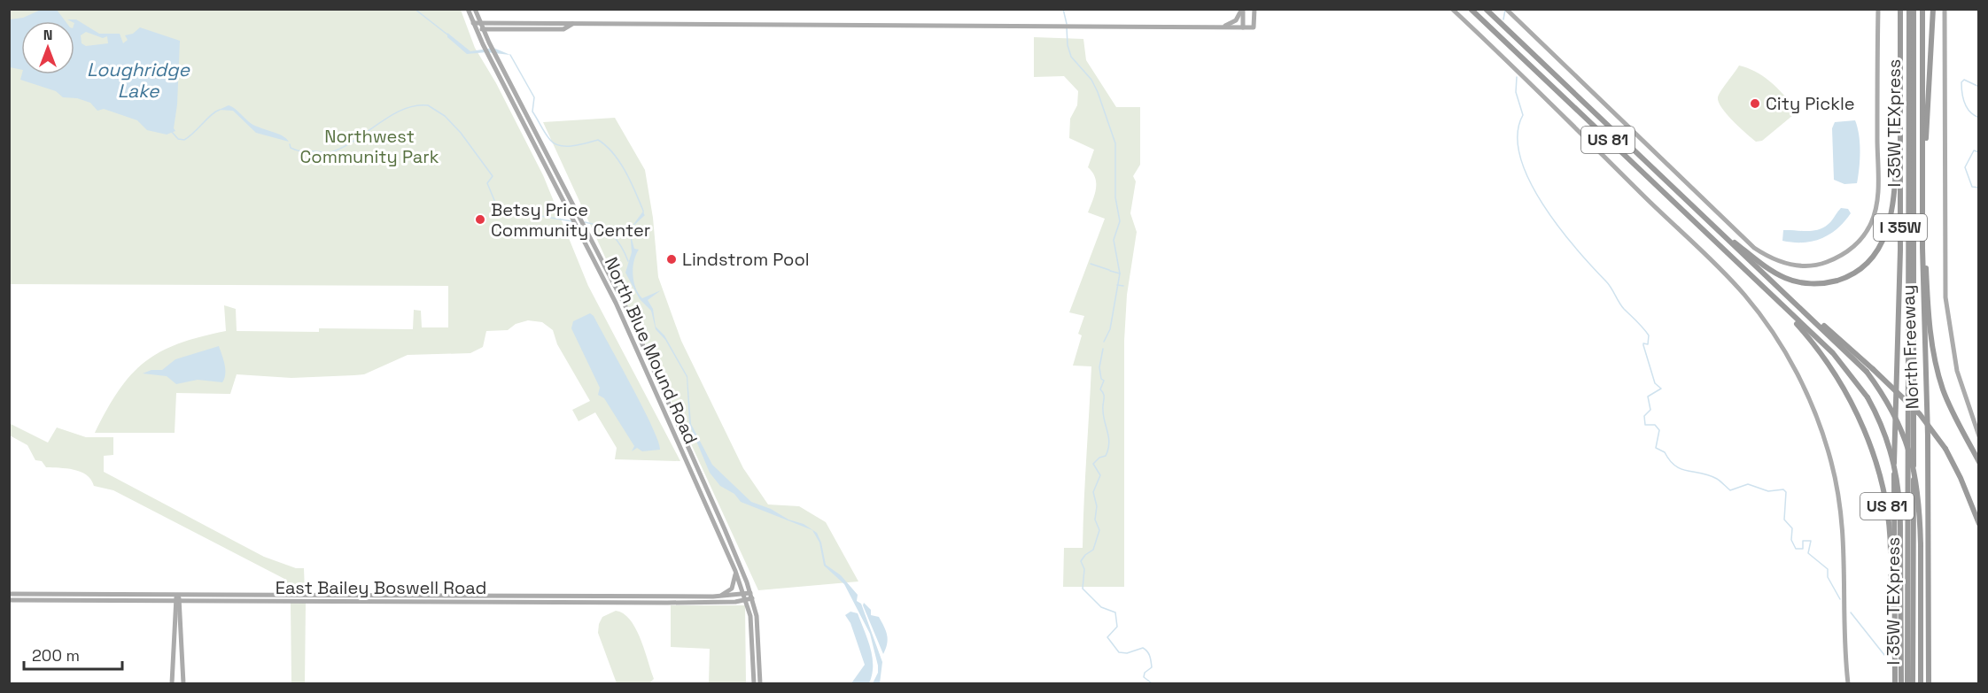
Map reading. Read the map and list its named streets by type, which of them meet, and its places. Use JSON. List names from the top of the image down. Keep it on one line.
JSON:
{"streets":{"highway":["I 35W TEXpress","US 81","I 35W","North Freeway"],"main road":["North Blue Mound Road","East Bailey Boswell Road"]},"crossings":[["US 81","North Freeway"],["North Blue Mound Road","East Bailey Boswell Road"]],"water":["Loughridge Lake"],"parks":["Northwest Community Park"],"places":["City Pickle","Betsy Price Community Center","Lindstrom Pool"],"scale_bar":"200 m","north":"top"}
